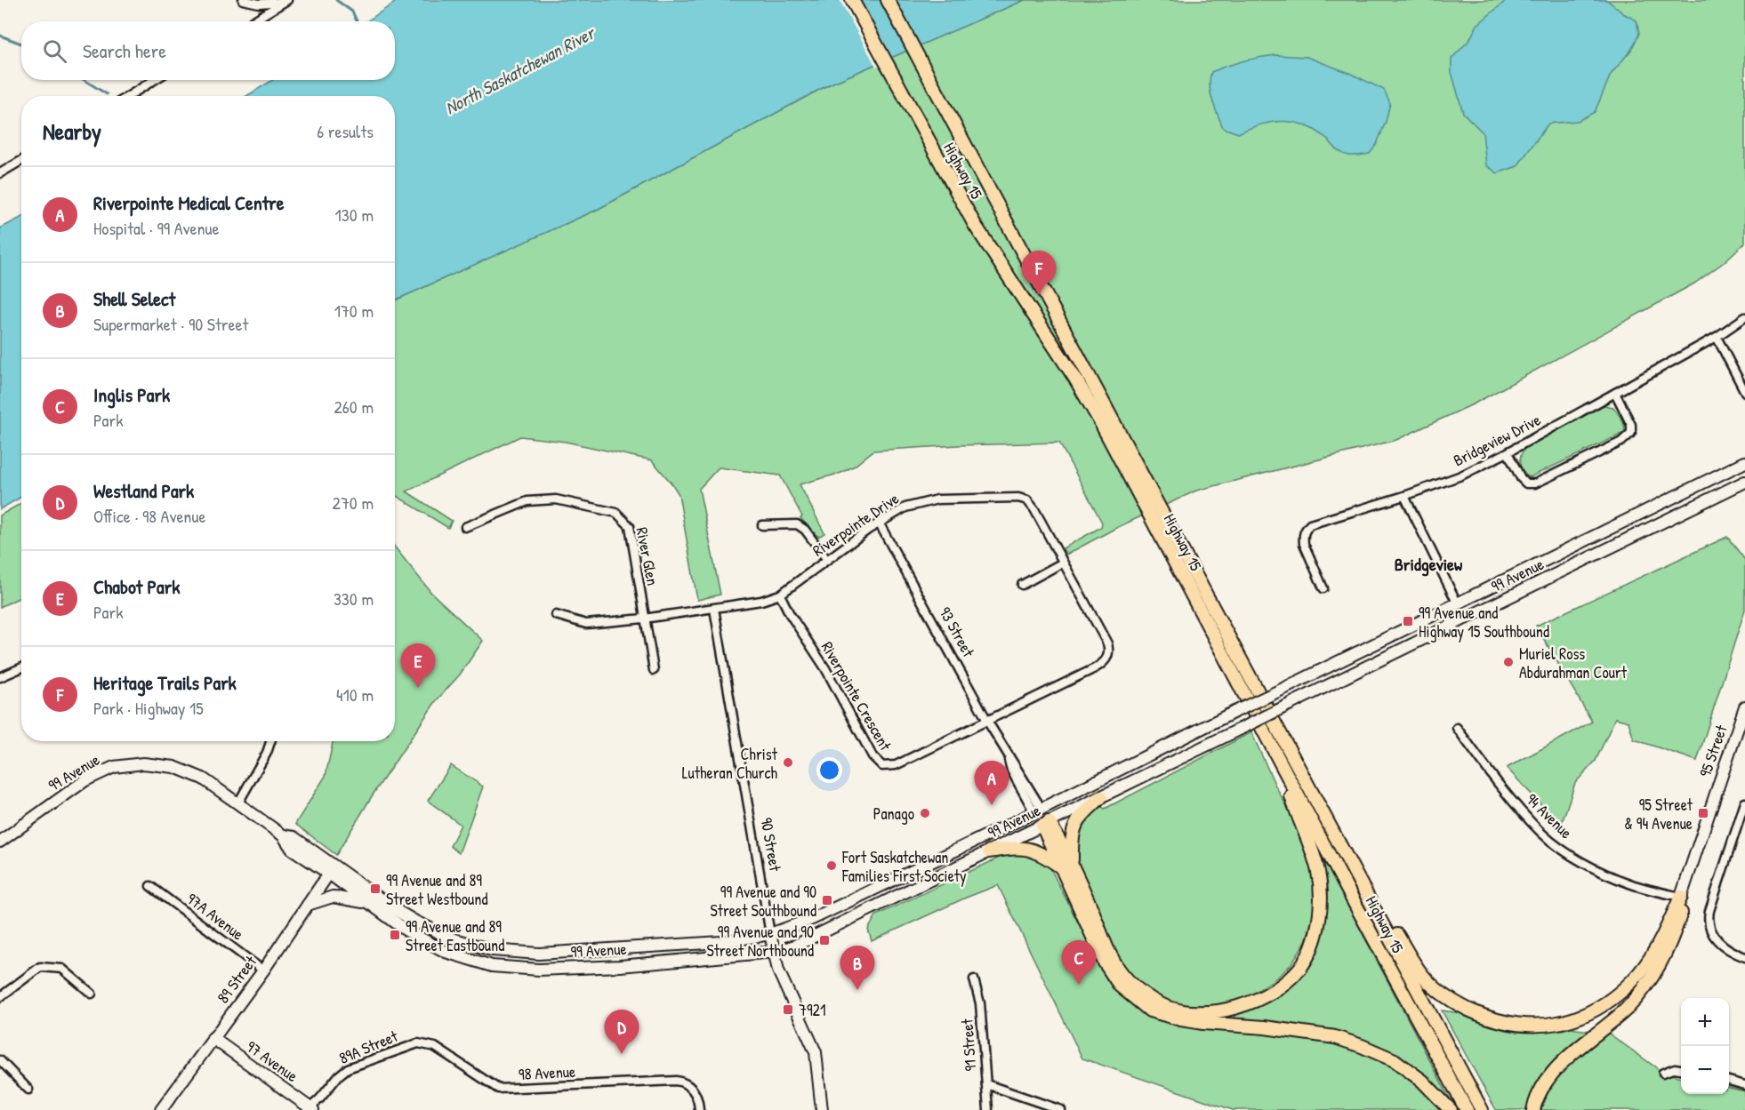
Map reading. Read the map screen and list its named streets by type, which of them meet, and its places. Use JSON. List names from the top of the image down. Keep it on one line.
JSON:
{"streets":{"main road":["Highway 15"],"street":["Bridgeview Drive","Riverpointe Drive","River Glen","99 Avenue","93 Street","Riverpointe Crescent","95 Street","94 Avenue","90 Street","97A Avenue","89 Street","91 Street","89A Street","97 Avenue","98 Avenue"]},"crossings":[["Riverpointe Drive","River Glen"],["Riverpointe Drive","93 Street"],["Riverpointe Drive","Riverpointe Crescent"],["Riverpointe Drive","90 Street"],["99 Avenue","93 Street"],["99 Avenue","90 Street"],["99 Avenue","89 Street"],["93 Street","Riverpointe Crescent"],["95 Street","94 Avenue"],["97A Avenue","89 Street"],["89 Street","97 Avenue"],["89A Street","97 Avenue"],["89A Street","98 Avenue"]],"districts":["Bridgeview"],"water":["North Saskatchewan River"],"places":{"transit":["99 Avenue and Highway 15 Southbound","95 Street & 94 Avenue","99 Avenue and 89 Street Westbound","99 Avenue and 90 Street Southbound","99 Avenue and 89 Street Eastbound","99 Avenue and 90 Street Northbound","7921"],"other":["Muriel Ross Abdurahman Court","Christ Lutheran Church","Panago","Fort Saskatchewan Families First Society"]},"page":{"search":"Search here","heading":["Nearby","6 results"],"list":[{"mark":"A","name":"Riverpointe Medical Centre","note":"Hospital · 99 Avenue","value":"130 m"},{"mark":"B","name":"Shell Select","note":"Supermarket · 90 Street","value":"170 m"},{"mark":"C","name":"Inglis Park","note":"Park","value":"260 m"},{"mark":"D","name":"Westland Park","note":"Office · 98 Avenue","value":"270 m"},{"mark":"E","name":"Chabot Park","note":"Park","value":"330 m"},{"mark":"F","name":"Heritage Trails Park","note":"Park · Highway 15","value":"410 m"}],"pins":["F","E","A","C","B","D"],"map_buttons":["+","−"]}}
